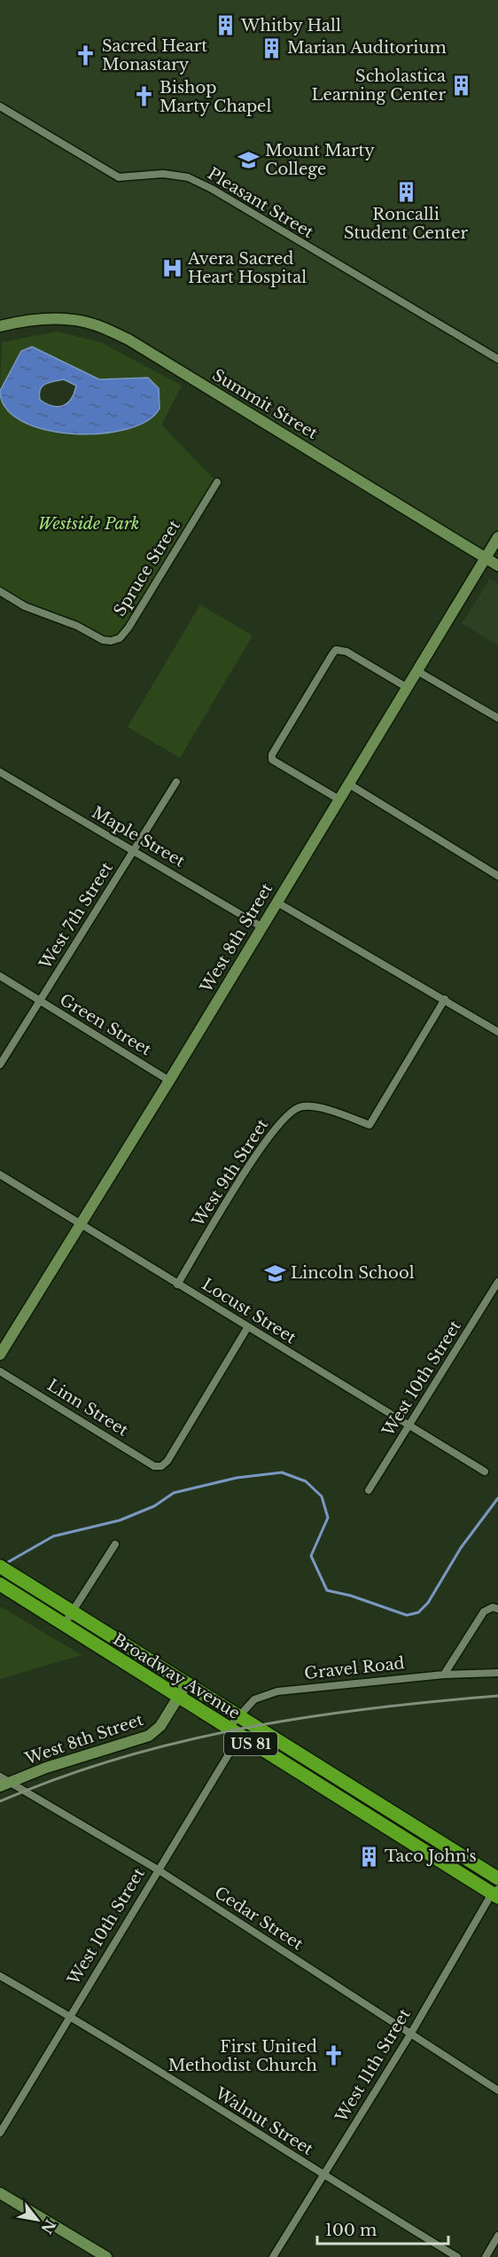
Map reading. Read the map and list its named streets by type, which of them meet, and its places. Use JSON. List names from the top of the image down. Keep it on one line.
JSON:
{"streets":{"highway":["Broadway Avenue","US 81"],"street":["Pleasant Street","Summit Street","Spruce Street","Maple Street","West 7th Street","West 8th Street","Green Street","West 9th Street","Locust Street","West 10th Street","Linn Street","Gravel Road","Cedar Street","West 11th Street","Walnut Street"]},"crossings":[["Summit Street","West 8th Street"],["Maple Street","West 7th Street"],["Maple Street","West 8th Street"],["West 7th Street","Green Street"],["West 8th Street","Green Street"],["West 8th Street","Locust Street"],["West 8th Street","Broadway Avenue"],["West 8th Street","Cedar Street"],["West 9th Street","Locust Street"],["Locust Street","West 10th Street"],["Locust Street","Linn Street"],["West 10th Street","Broadway Avenue"],["West 10th Street","Cedar Street"],["West 10th Street","Walnut Street"],["Gravel Road","Broadway Avenue"],["Broadway Avenue","West 11th Street"],["Cedar Street","West 11th Street"],["West 11th Street","Walnut Street"]],"parks":["Westside Park"],"places":{"building":["Whitby Hall","Marian Auditorium","Scholastica Learning Center","Roncalli Student Center","Taco John's"],"church":["Sacred Heart Monastary","Bishop Marty Chapel","First United Methodist Church"],"school or university":["Mount Marty College","Lincoln School"],"hospital":["Avera Sacred Heart Hospital"]},"scale_bar":"100 m","north":"bottom right"}
